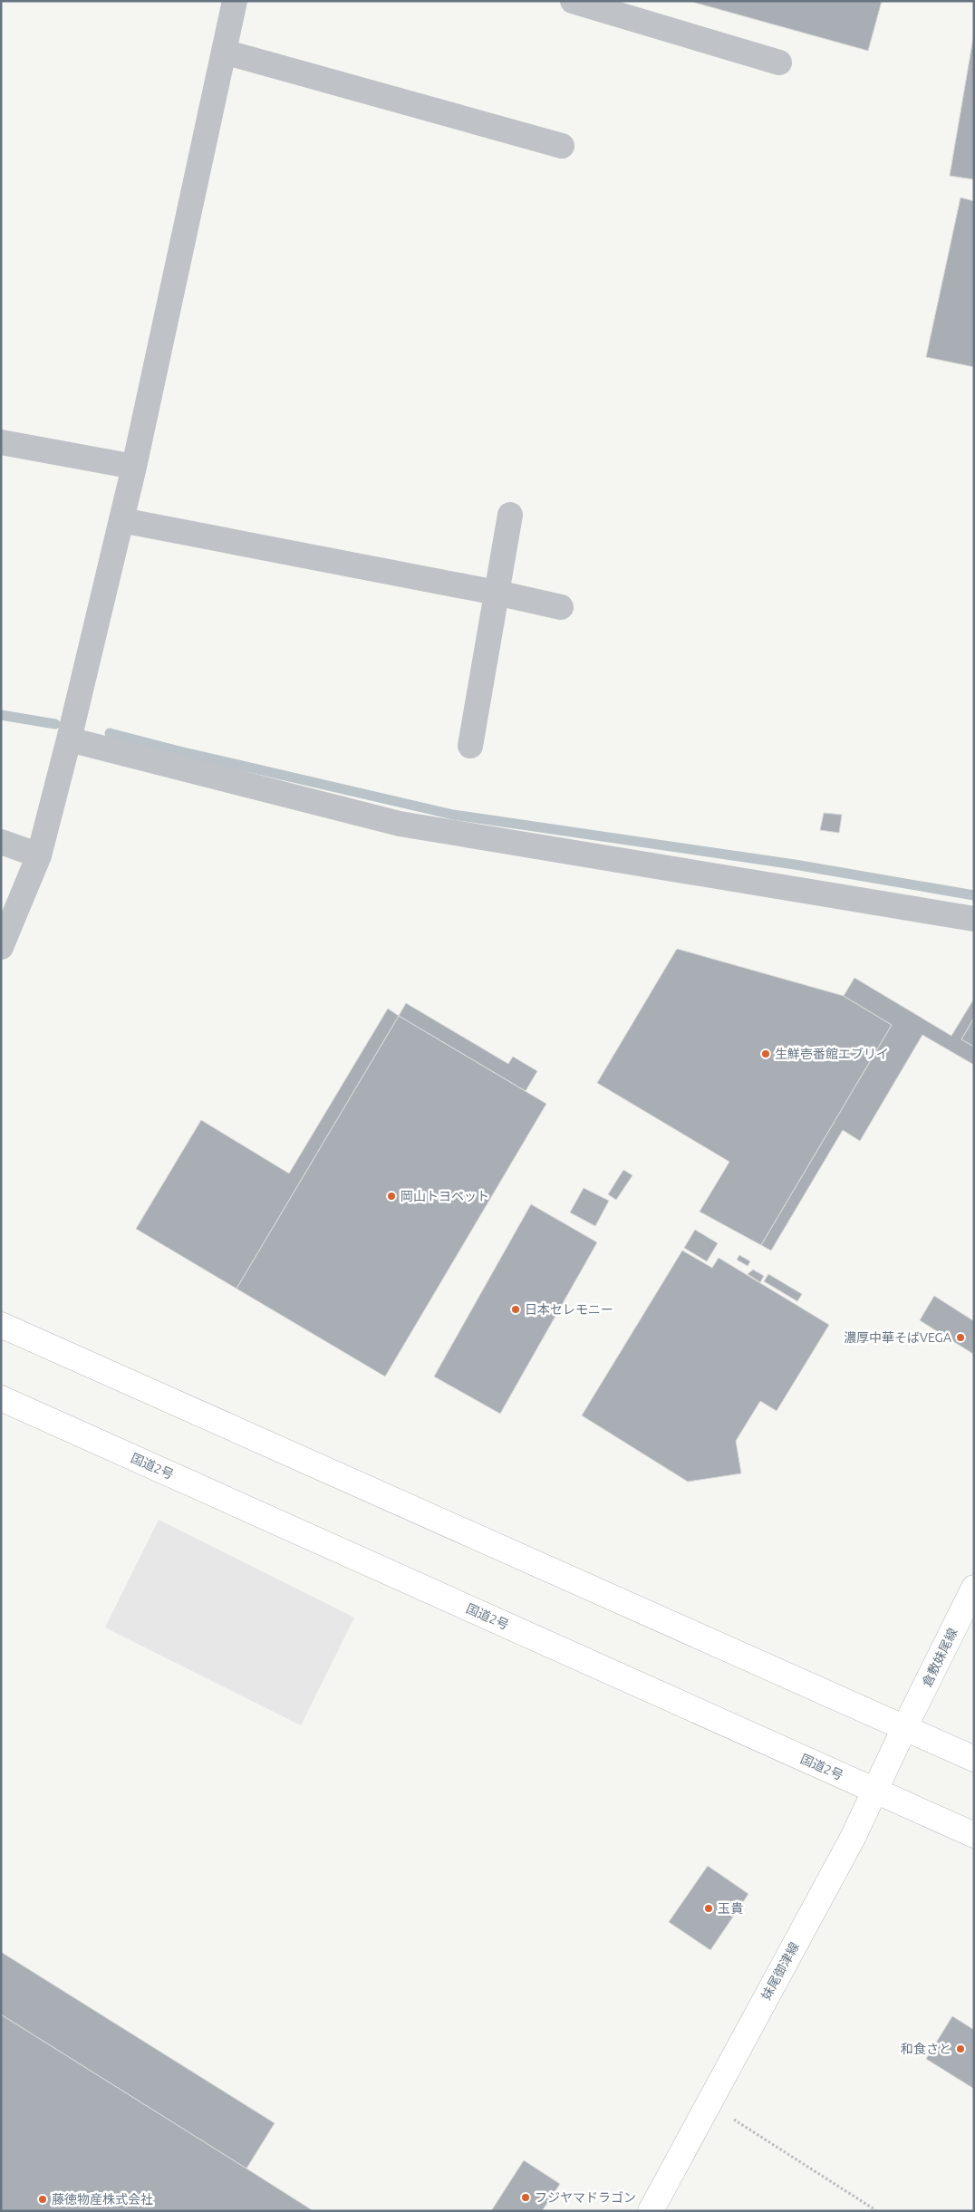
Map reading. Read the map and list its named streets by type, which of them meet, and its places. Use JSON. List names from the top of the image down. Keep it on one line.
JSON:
{"streets":{"main road":["国道2号","倉敷妹尾線","妹尾御津線"]},"crossings":[["国道2号","妹尾御津線"],["倉敷妹尾線","妹尾御津線"]],"places":["生鮮壱番館エブリイ","岡山トヨペット","日本セレモニー","濃厚中華そばVEGA","玉貴","和食さと","フジヤマドラゴン","藤徳物産株式会社"]}
